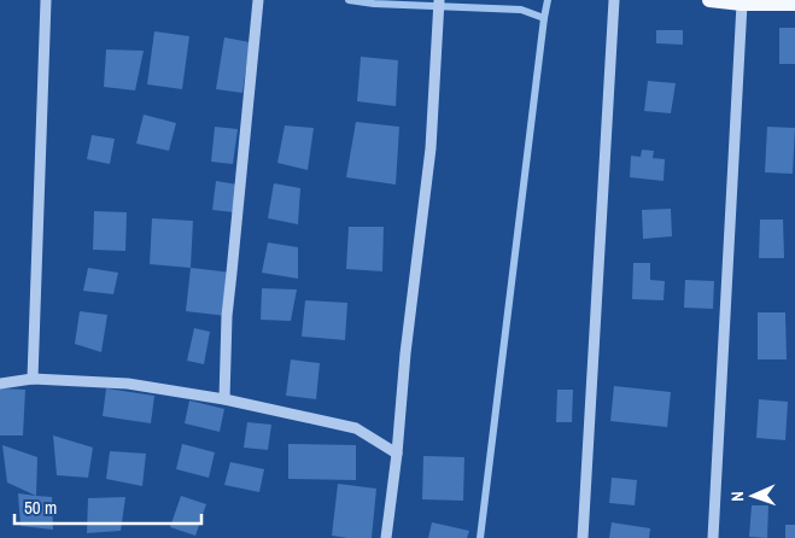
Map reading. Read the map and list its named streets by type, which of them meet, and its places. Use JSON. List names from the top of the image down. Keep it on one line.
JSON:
{"scale_bar":"50 m","north":"left"}
